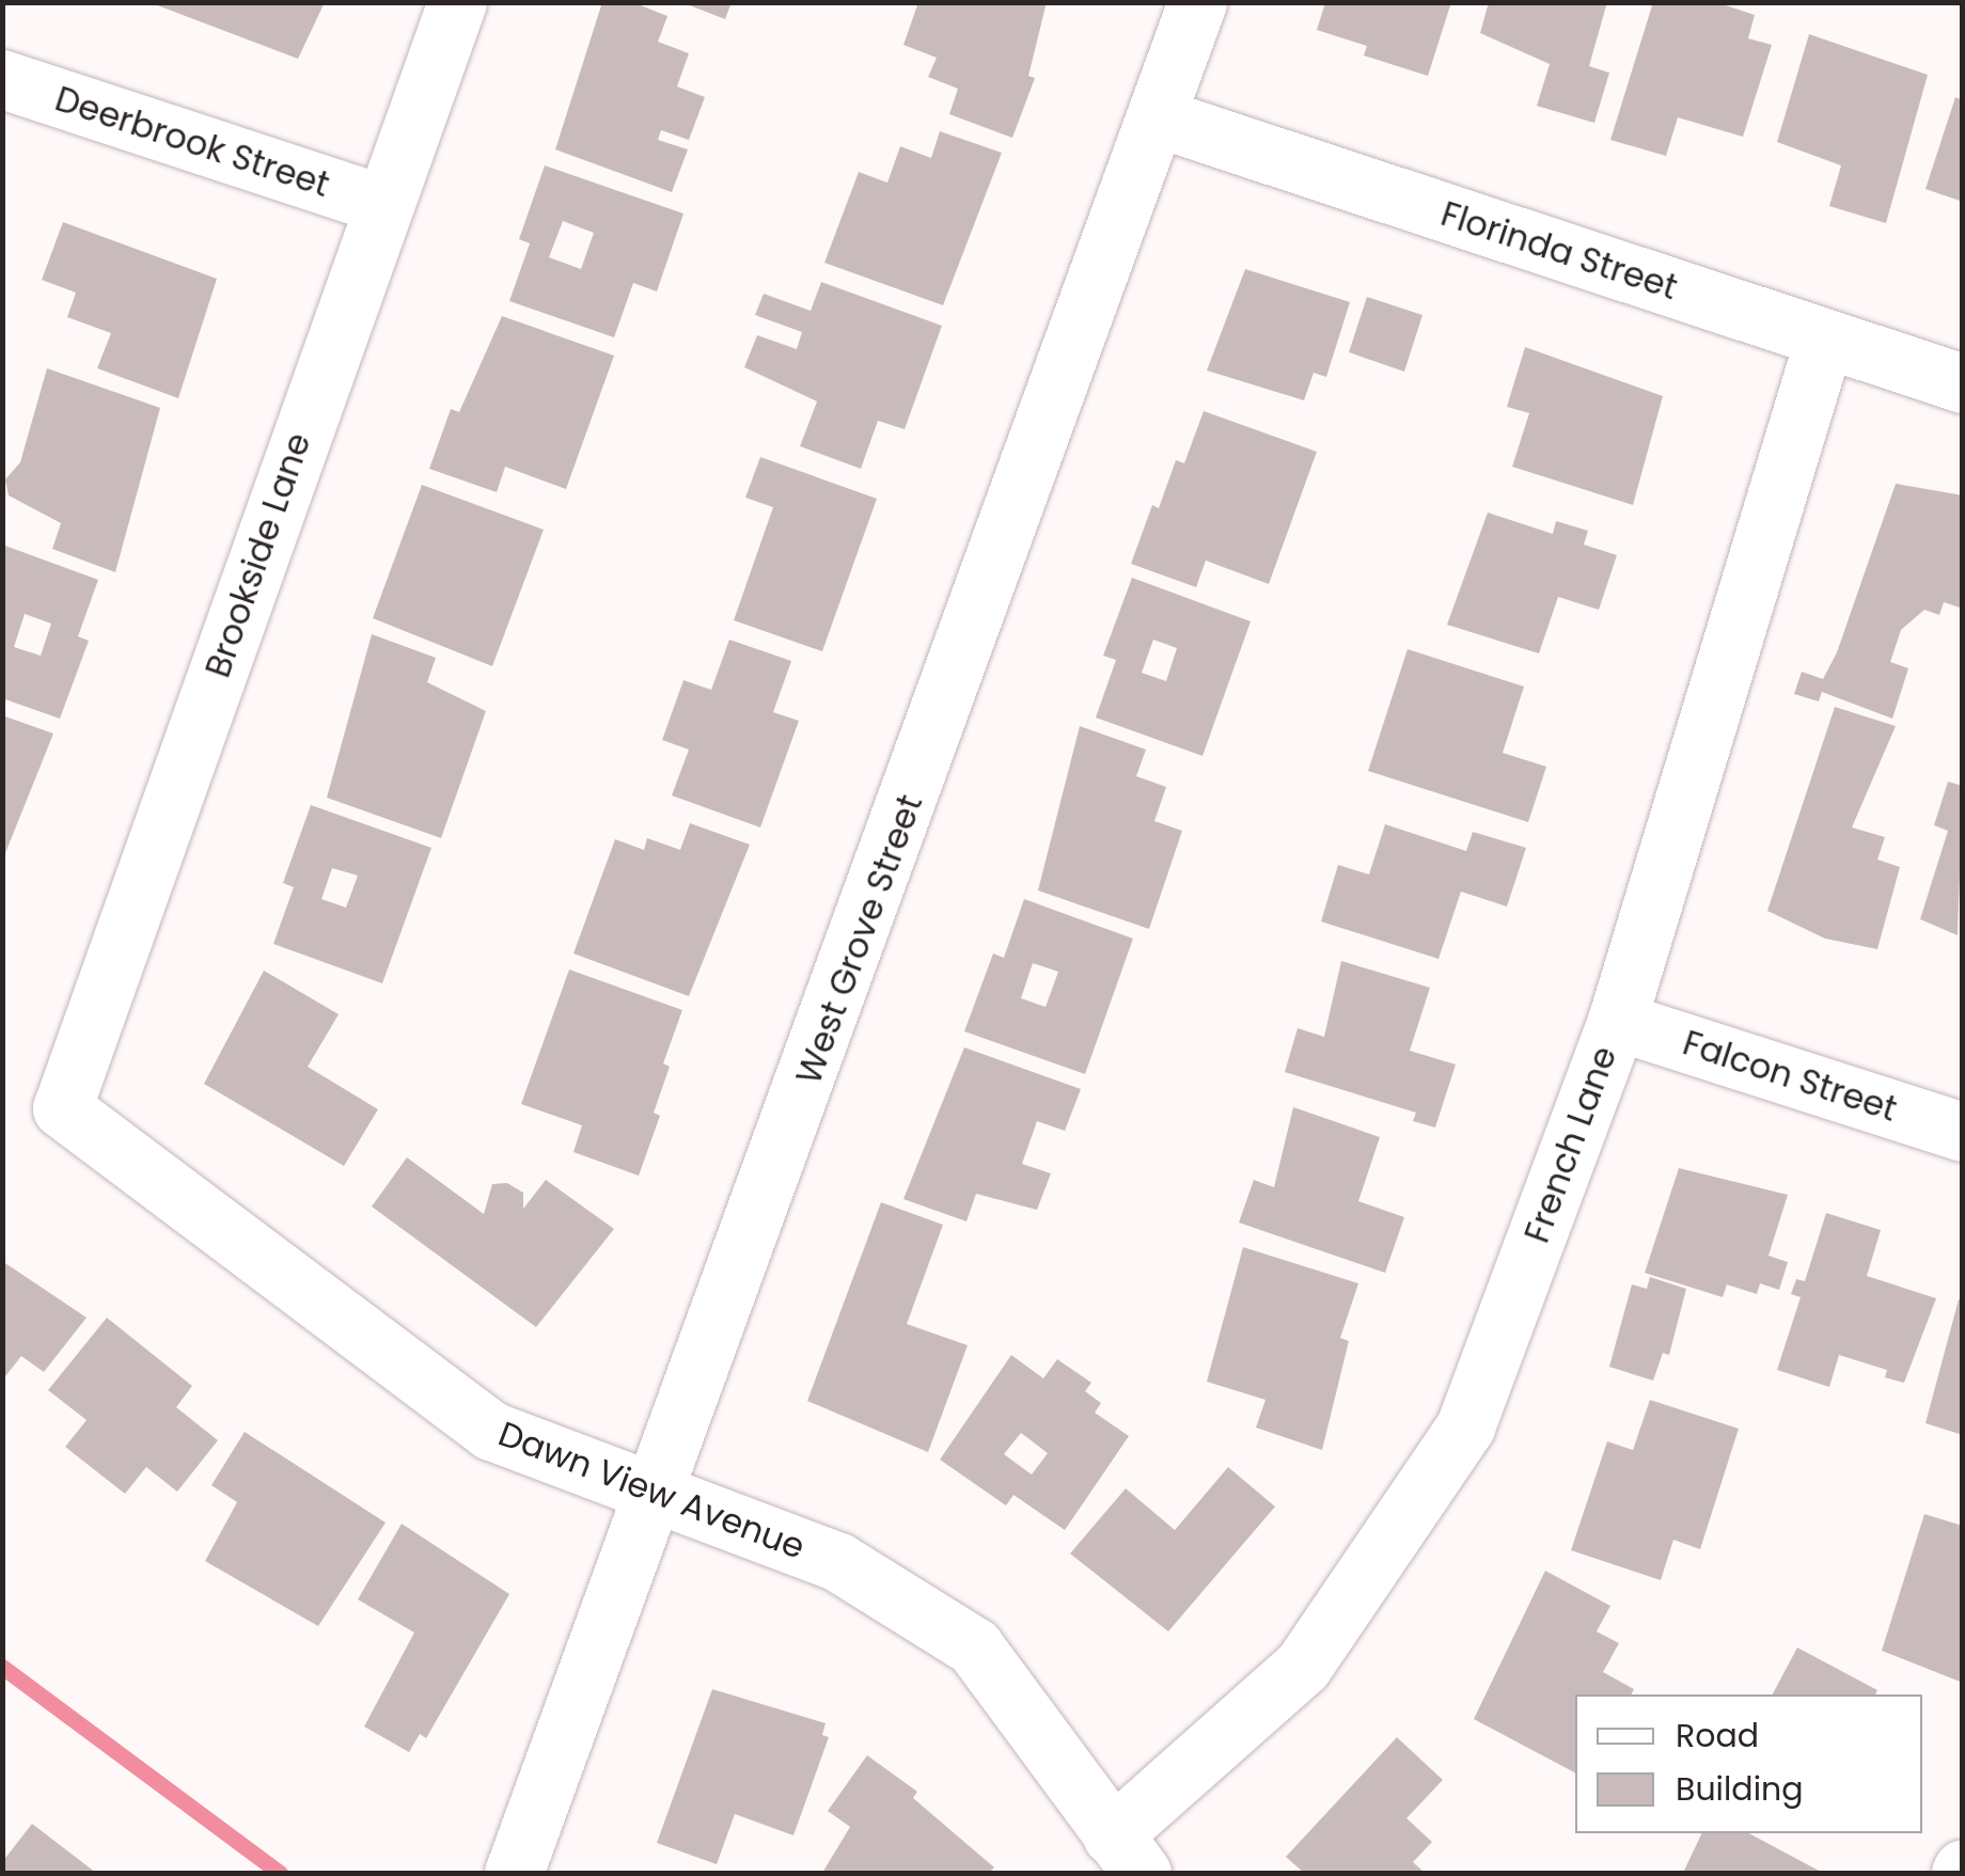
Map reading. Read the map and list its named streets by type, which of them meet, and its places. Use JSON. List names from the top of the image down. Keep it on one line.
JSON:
{"streets":{"street":["Deerbrook Street","Florinda Street","Brookside Lane","West Grove Street","Falcon Street","French Lane","Dawn View Avenue"]},"crossings":[["Deerbrook Street","Brookside Lane"],["Florinda Street","West Grove Street"],["Florinda Street","French Lane"],["Brookside Lane","Dawn View Avenue"],["West Grove Street","Dawn View Avenue"],["Falcon Street","French Lane"],["French Lane","Dawn View Avenue"]],"legend":["Road","Building"]}
